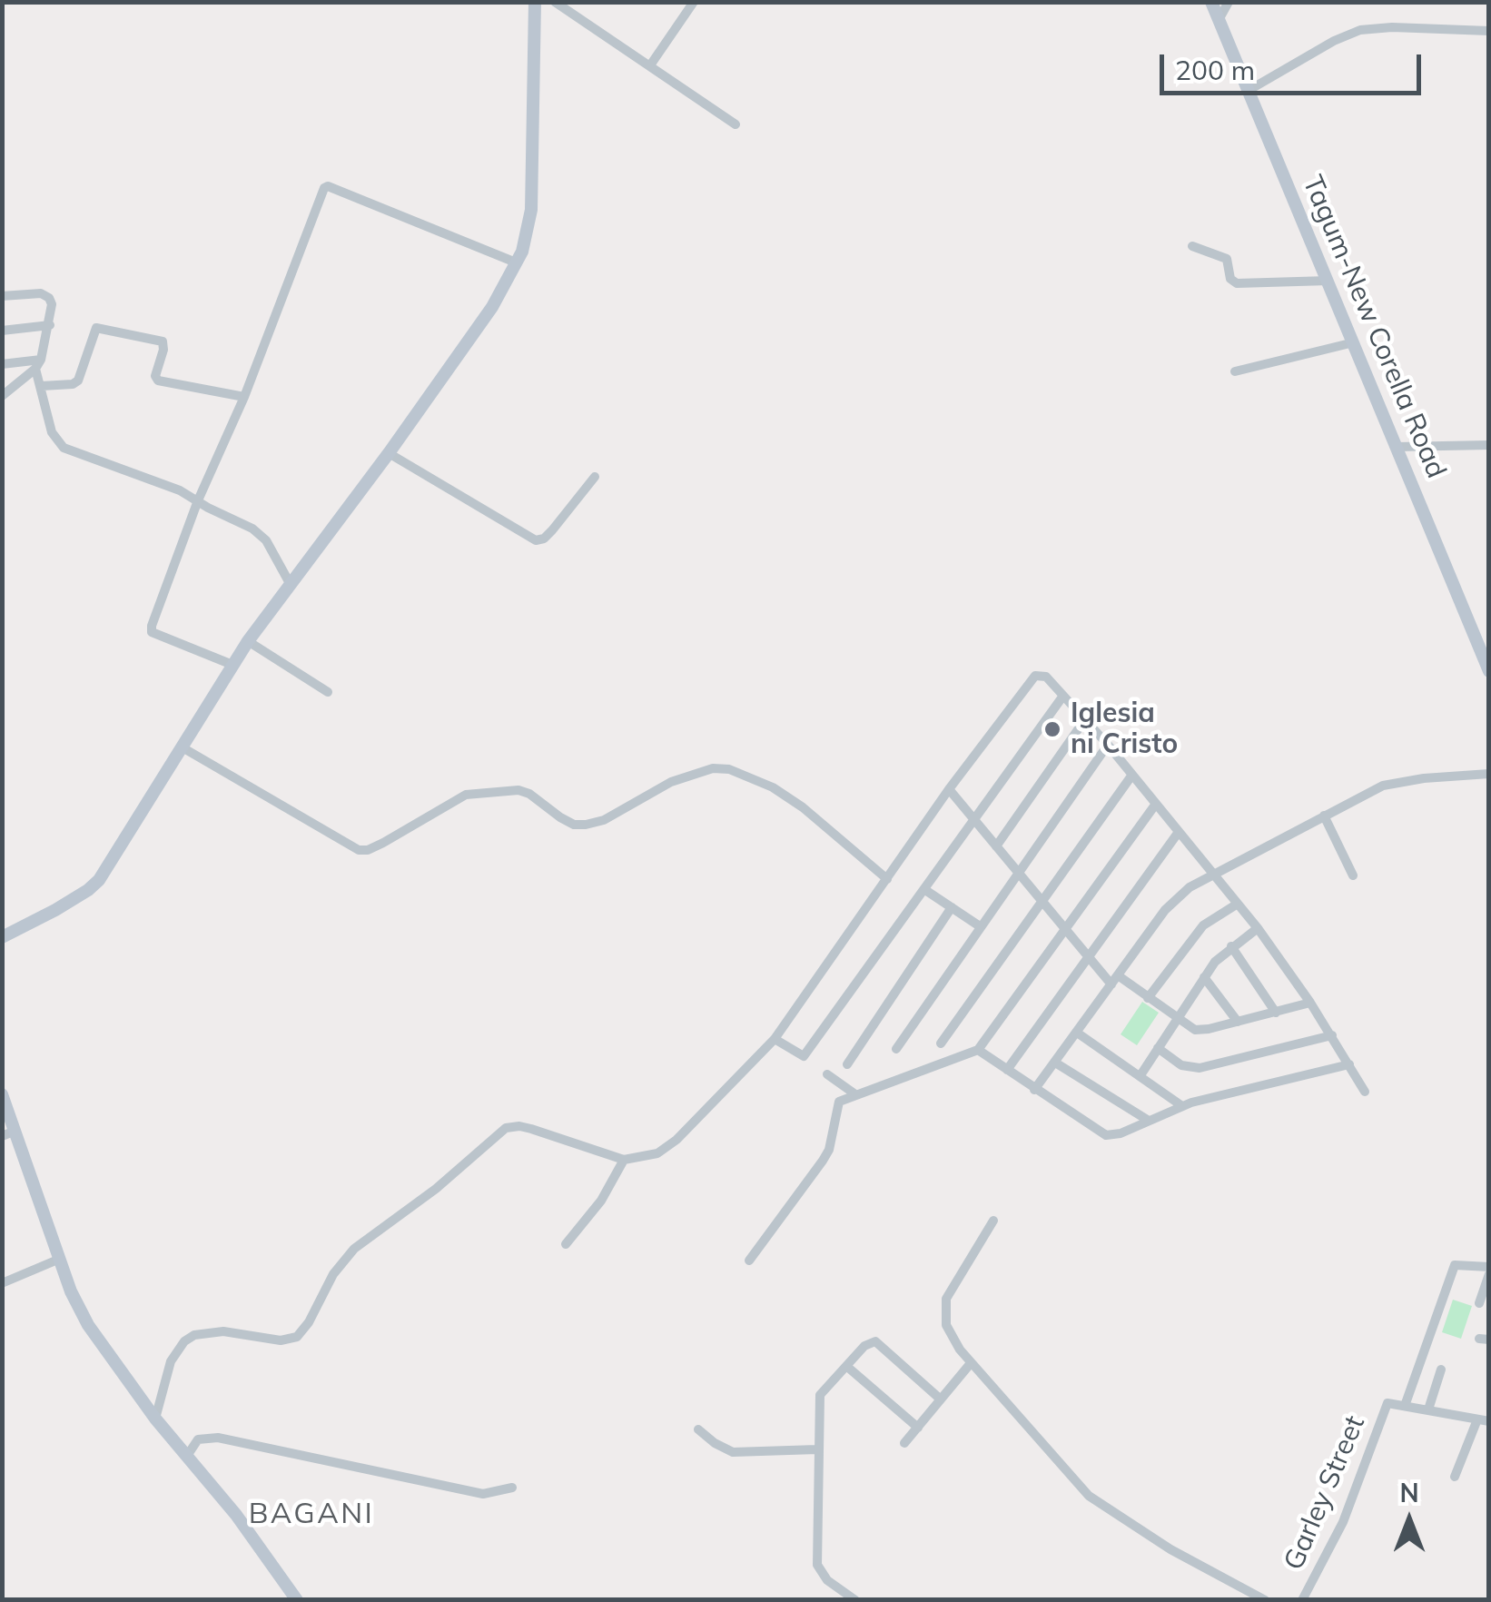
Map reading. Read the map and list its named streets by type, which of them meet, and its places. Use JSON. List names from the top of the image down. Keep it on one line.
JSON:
{"streets":{"street":["Tagum-New Corella Road","Garley Street"]},"districts":["BAGANI"],"places":["Iglesia ni Cristo"],"scale_bar":"200 m","north":"top"}
